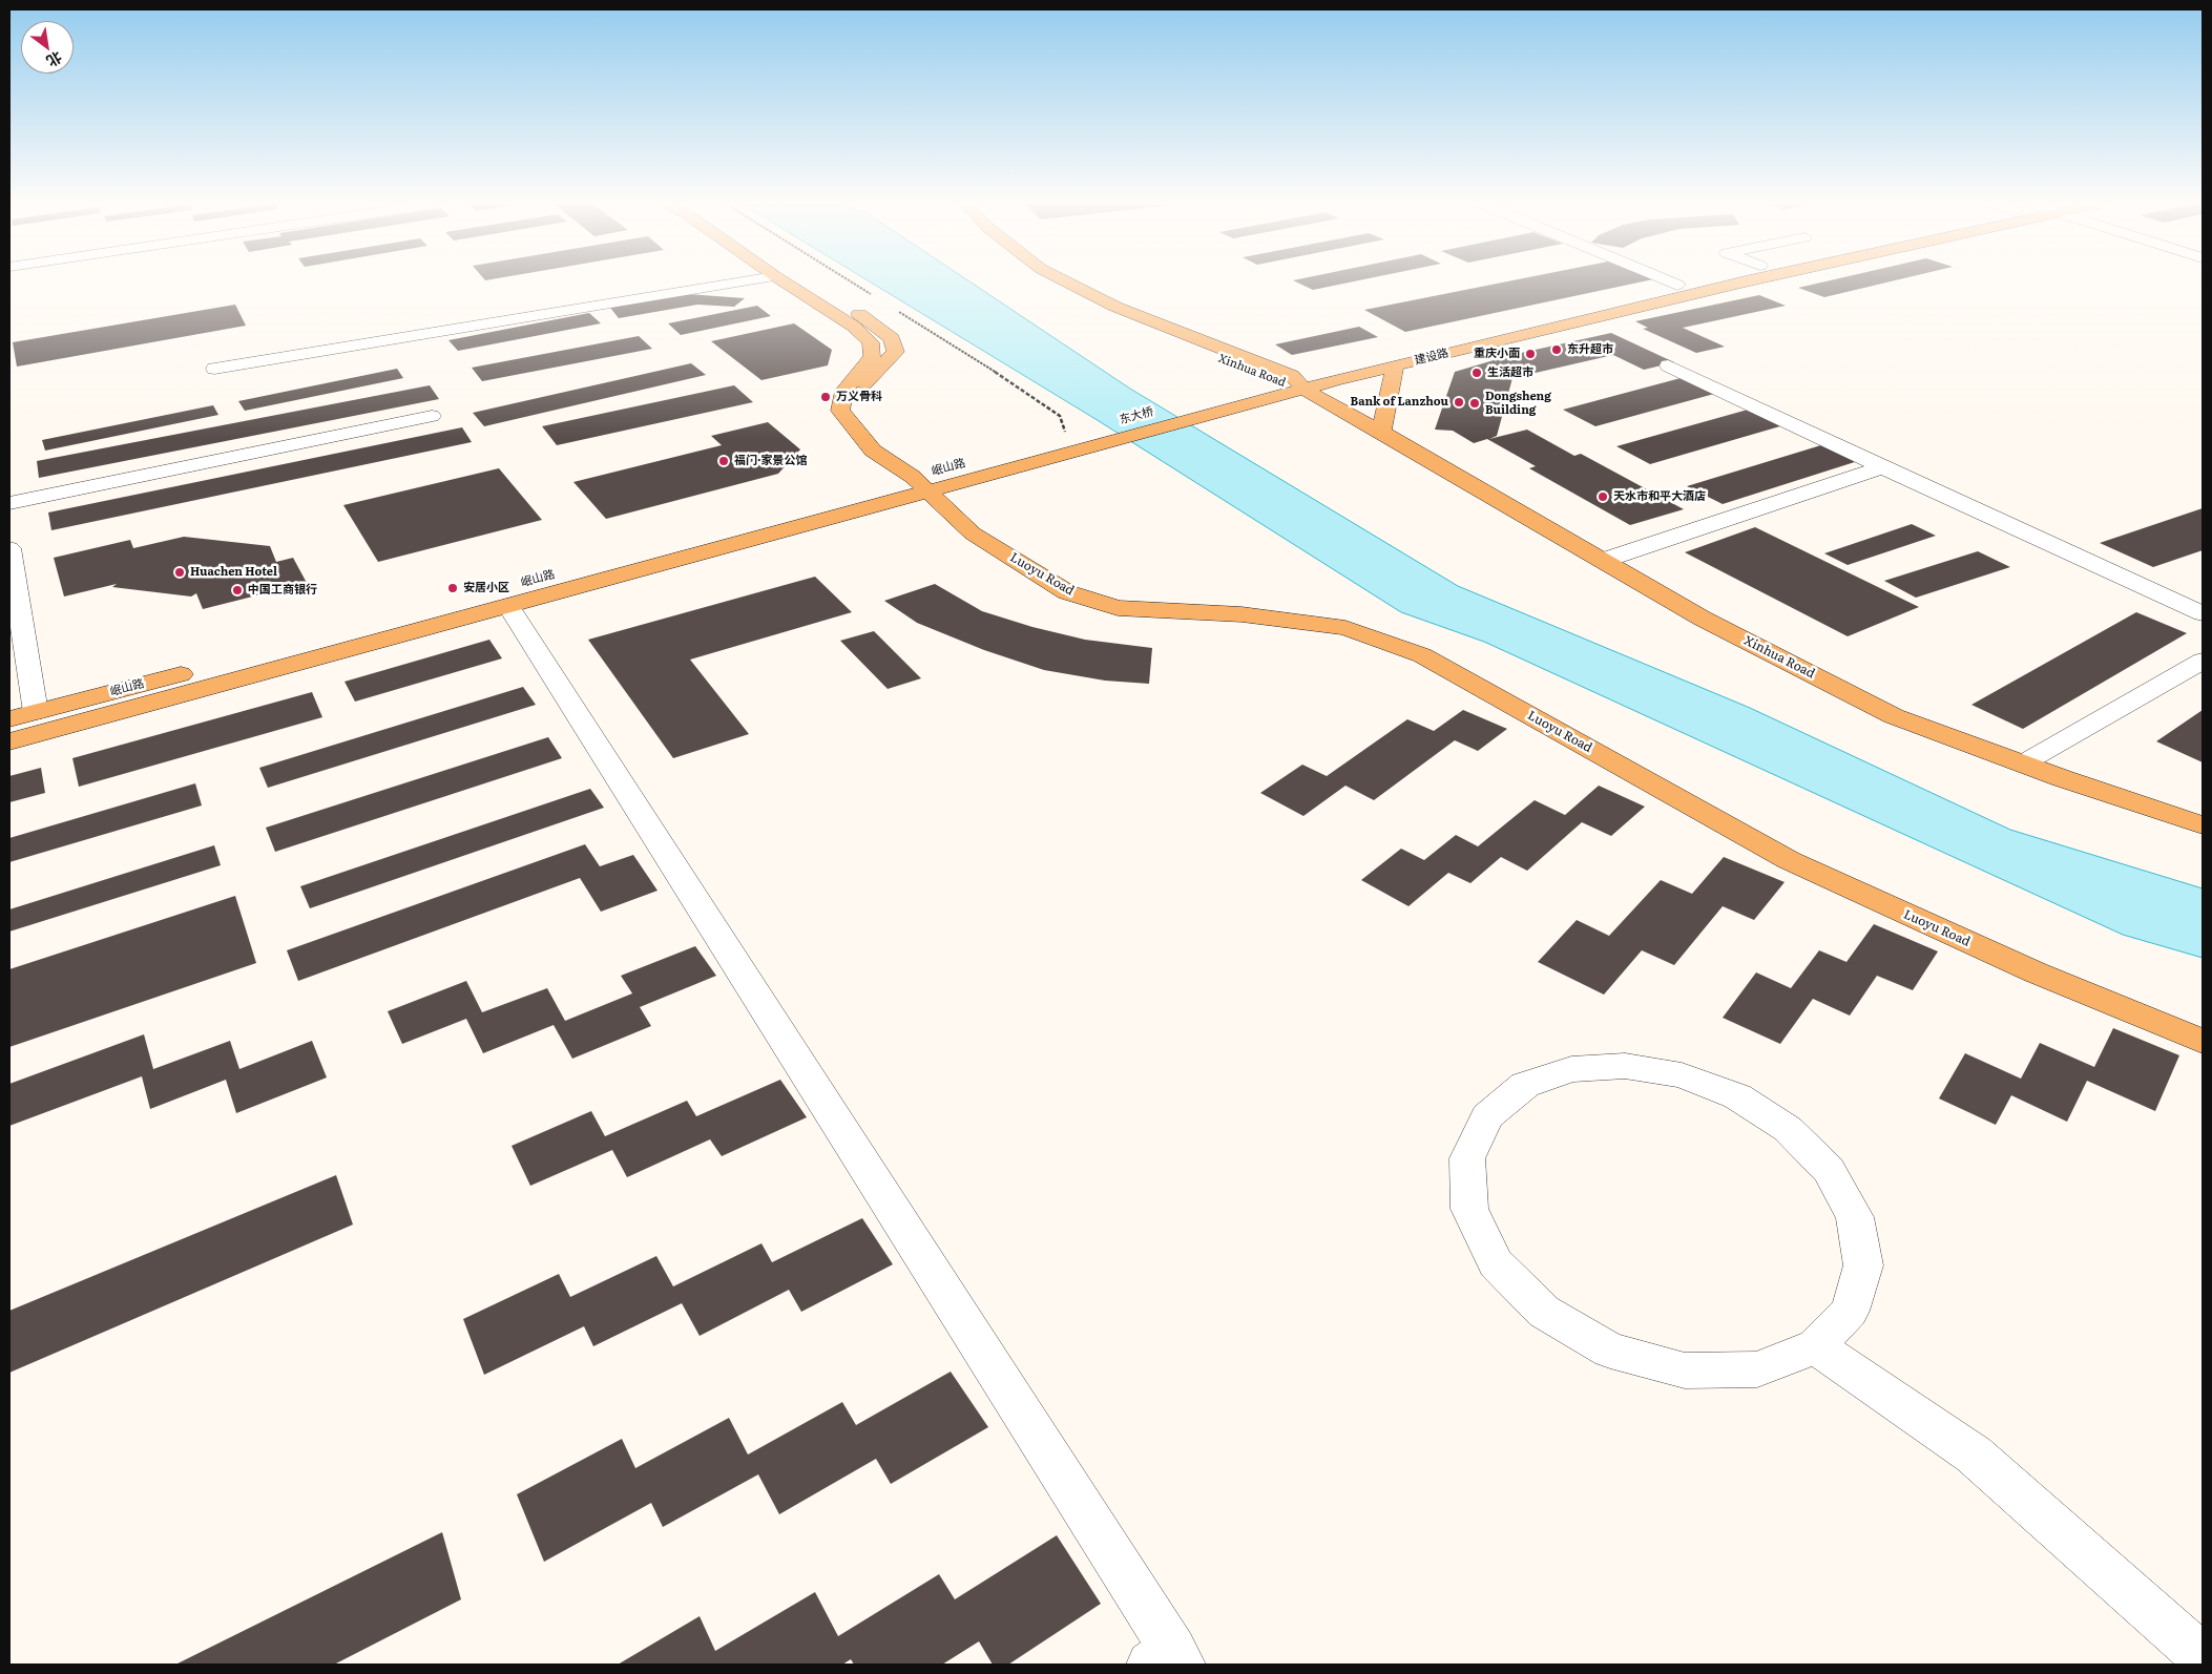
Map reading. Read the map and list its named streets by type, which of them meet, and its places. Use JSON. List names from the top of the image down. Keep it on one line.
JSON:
{"streets":{"main road":["建设路","Xinhua Road","东大桥","岷山路","Luoyu Road"]},"crossings":[["建设路","Xinhua Road"],["建设路","东大桥"],["Xinhua Road","东大桥"],["东大桥","岷山路"],["东大桥","Luoyu Road"],["岷山路","Luoyu Road"]],"places":["东升超市","重庆小面","生活超市","万义骨科","Bank of Lanzhou","Dongsheng Building","福门·家景公馆","天水市和平大酒店","Huachen Hotel","安居小区","中国工商银行"],"north":"bottom right"}
